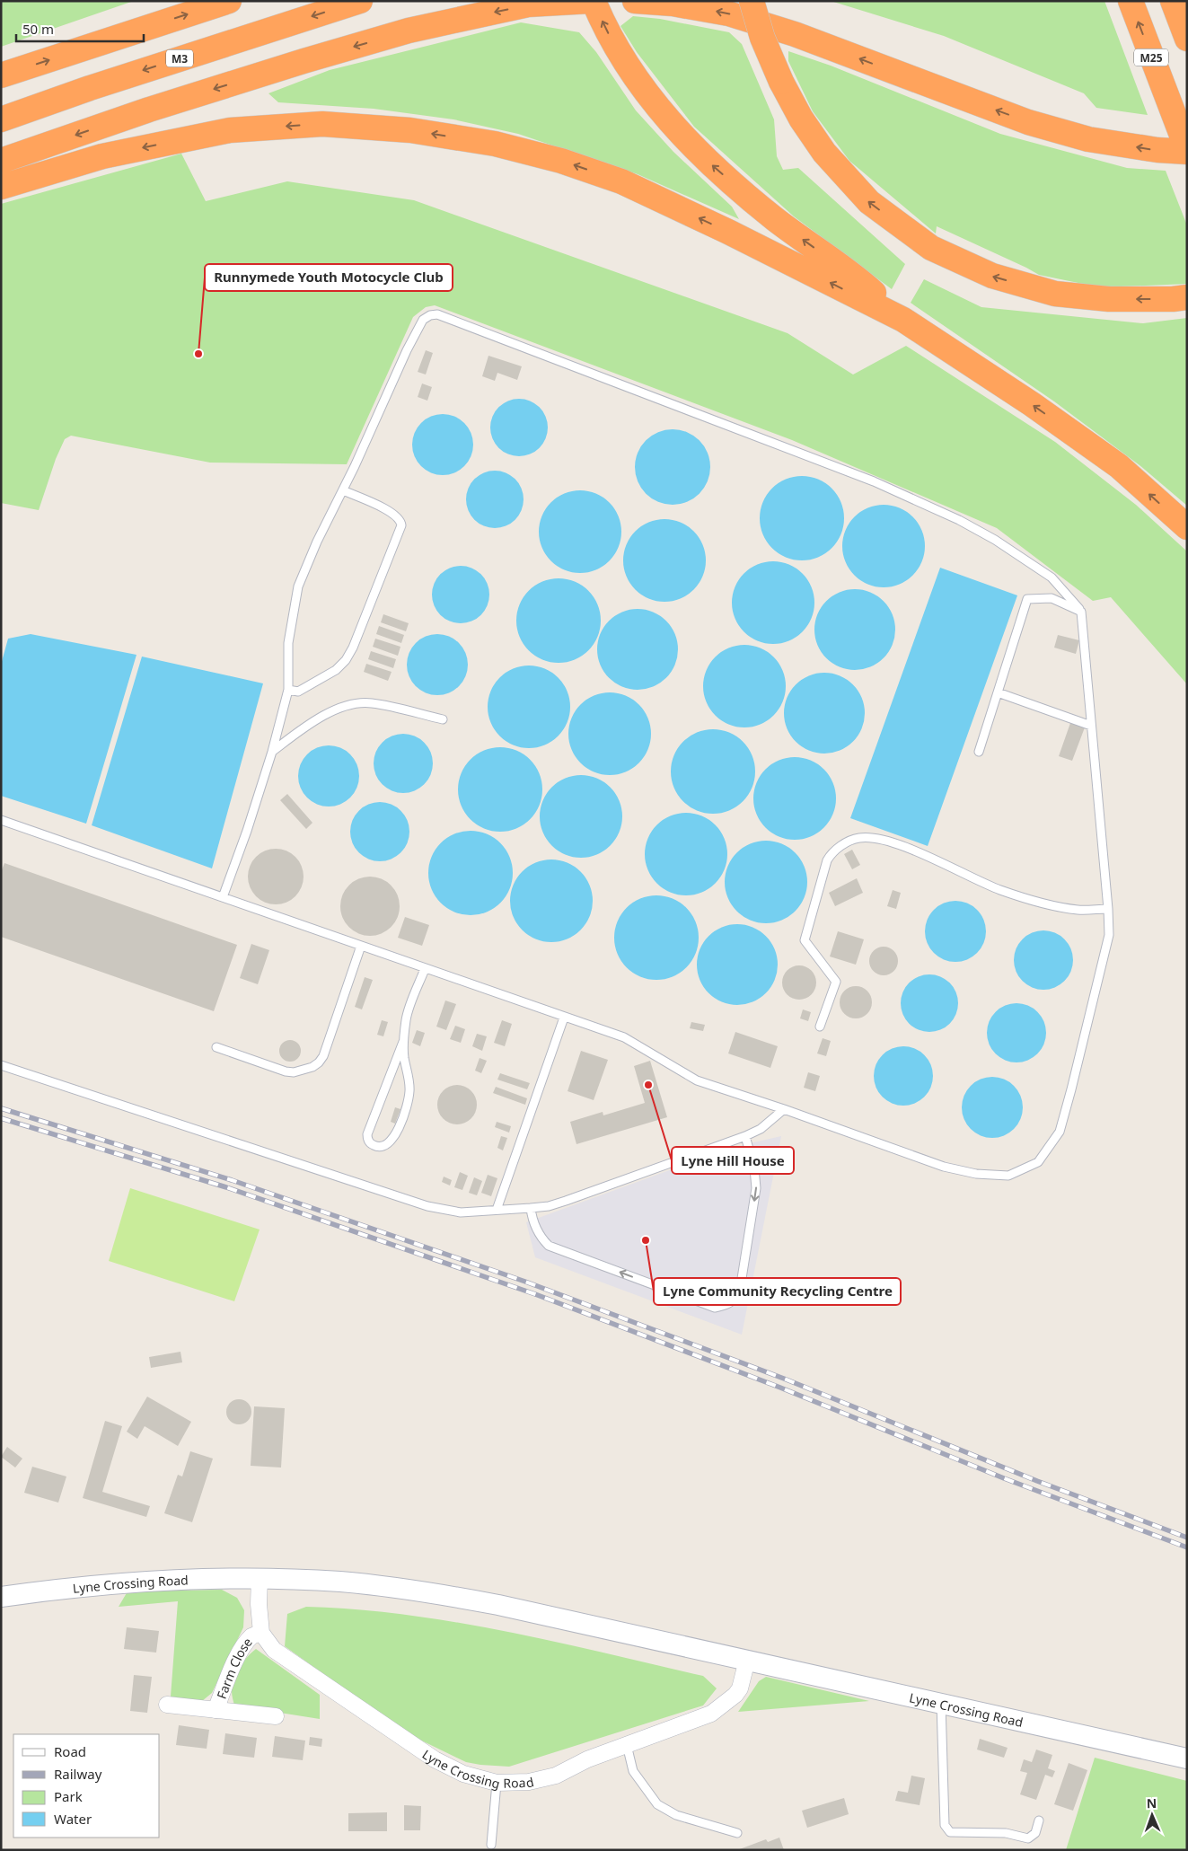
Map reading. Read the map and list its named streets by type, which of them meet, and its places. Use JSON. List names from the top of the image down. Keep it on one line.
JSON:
{"streets":{"highway":["M25","M3"],"street":["Lyne Crossing Road","Farm Close"]},"crossings":[["Lyne Crossing Road","Farm Close"]],"places":["Runnymede Youth Motocycle Club","Lyne Hill House","Lyne Community Recycling Centre"],"legend":["Road","Railway","Park","Water"],"scale_bar":"50 m","north":"top"}
